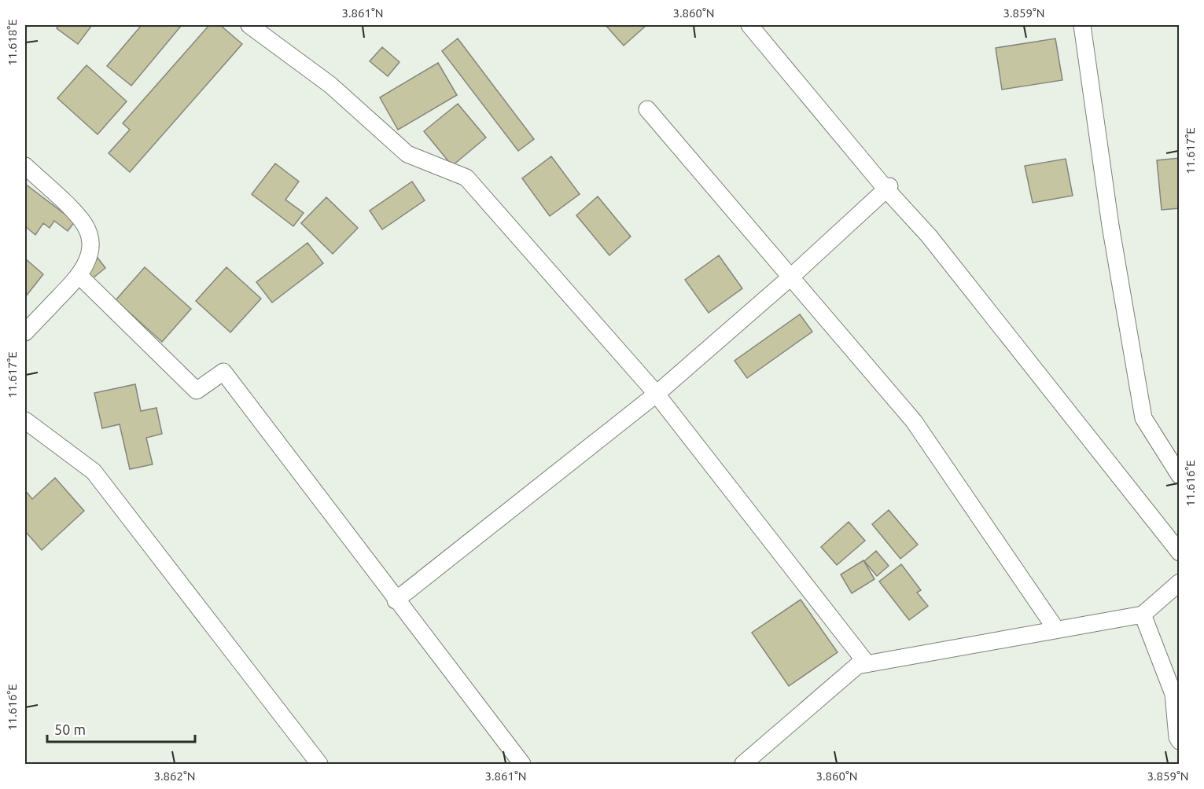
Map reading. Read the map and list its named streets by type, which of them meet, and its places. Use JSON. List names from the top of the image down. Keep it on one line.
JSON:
{"scale_bar":"50 m","coordinates":["3.861°N","3.860°N","3.859°N","11.618°E","11.617°E","11.616°E","3.862°N"]}
